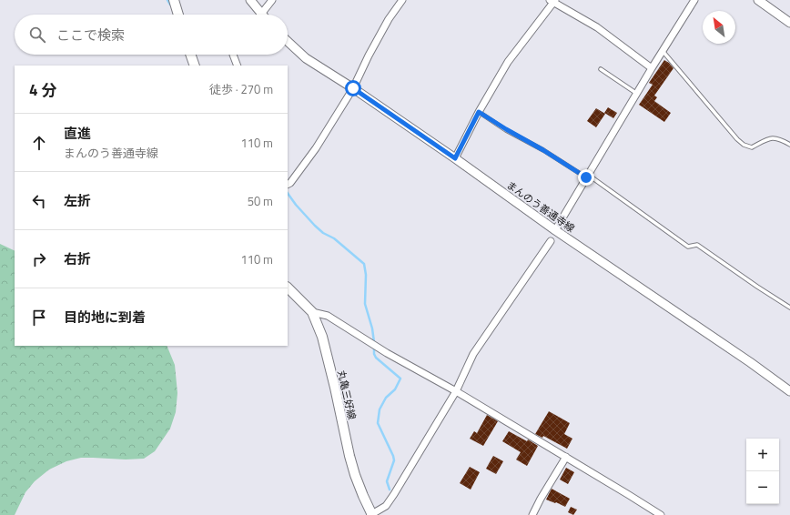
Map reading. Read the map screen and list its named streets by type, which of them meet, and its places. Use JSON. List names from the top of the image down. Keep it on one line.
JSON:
{"streets":{"main road":["まんのう善通寺線","丸亀三好線"]},"north":"top left","page":{"search":"ここで検索","heading":["4 分","徒歩 · 270 m"],"list":[["直進","まんのう善通寺線","110 m"],["左折","50 m"],["右折","110 m"],"目的地に到着"],"map_buttons":["+","−"]}}
